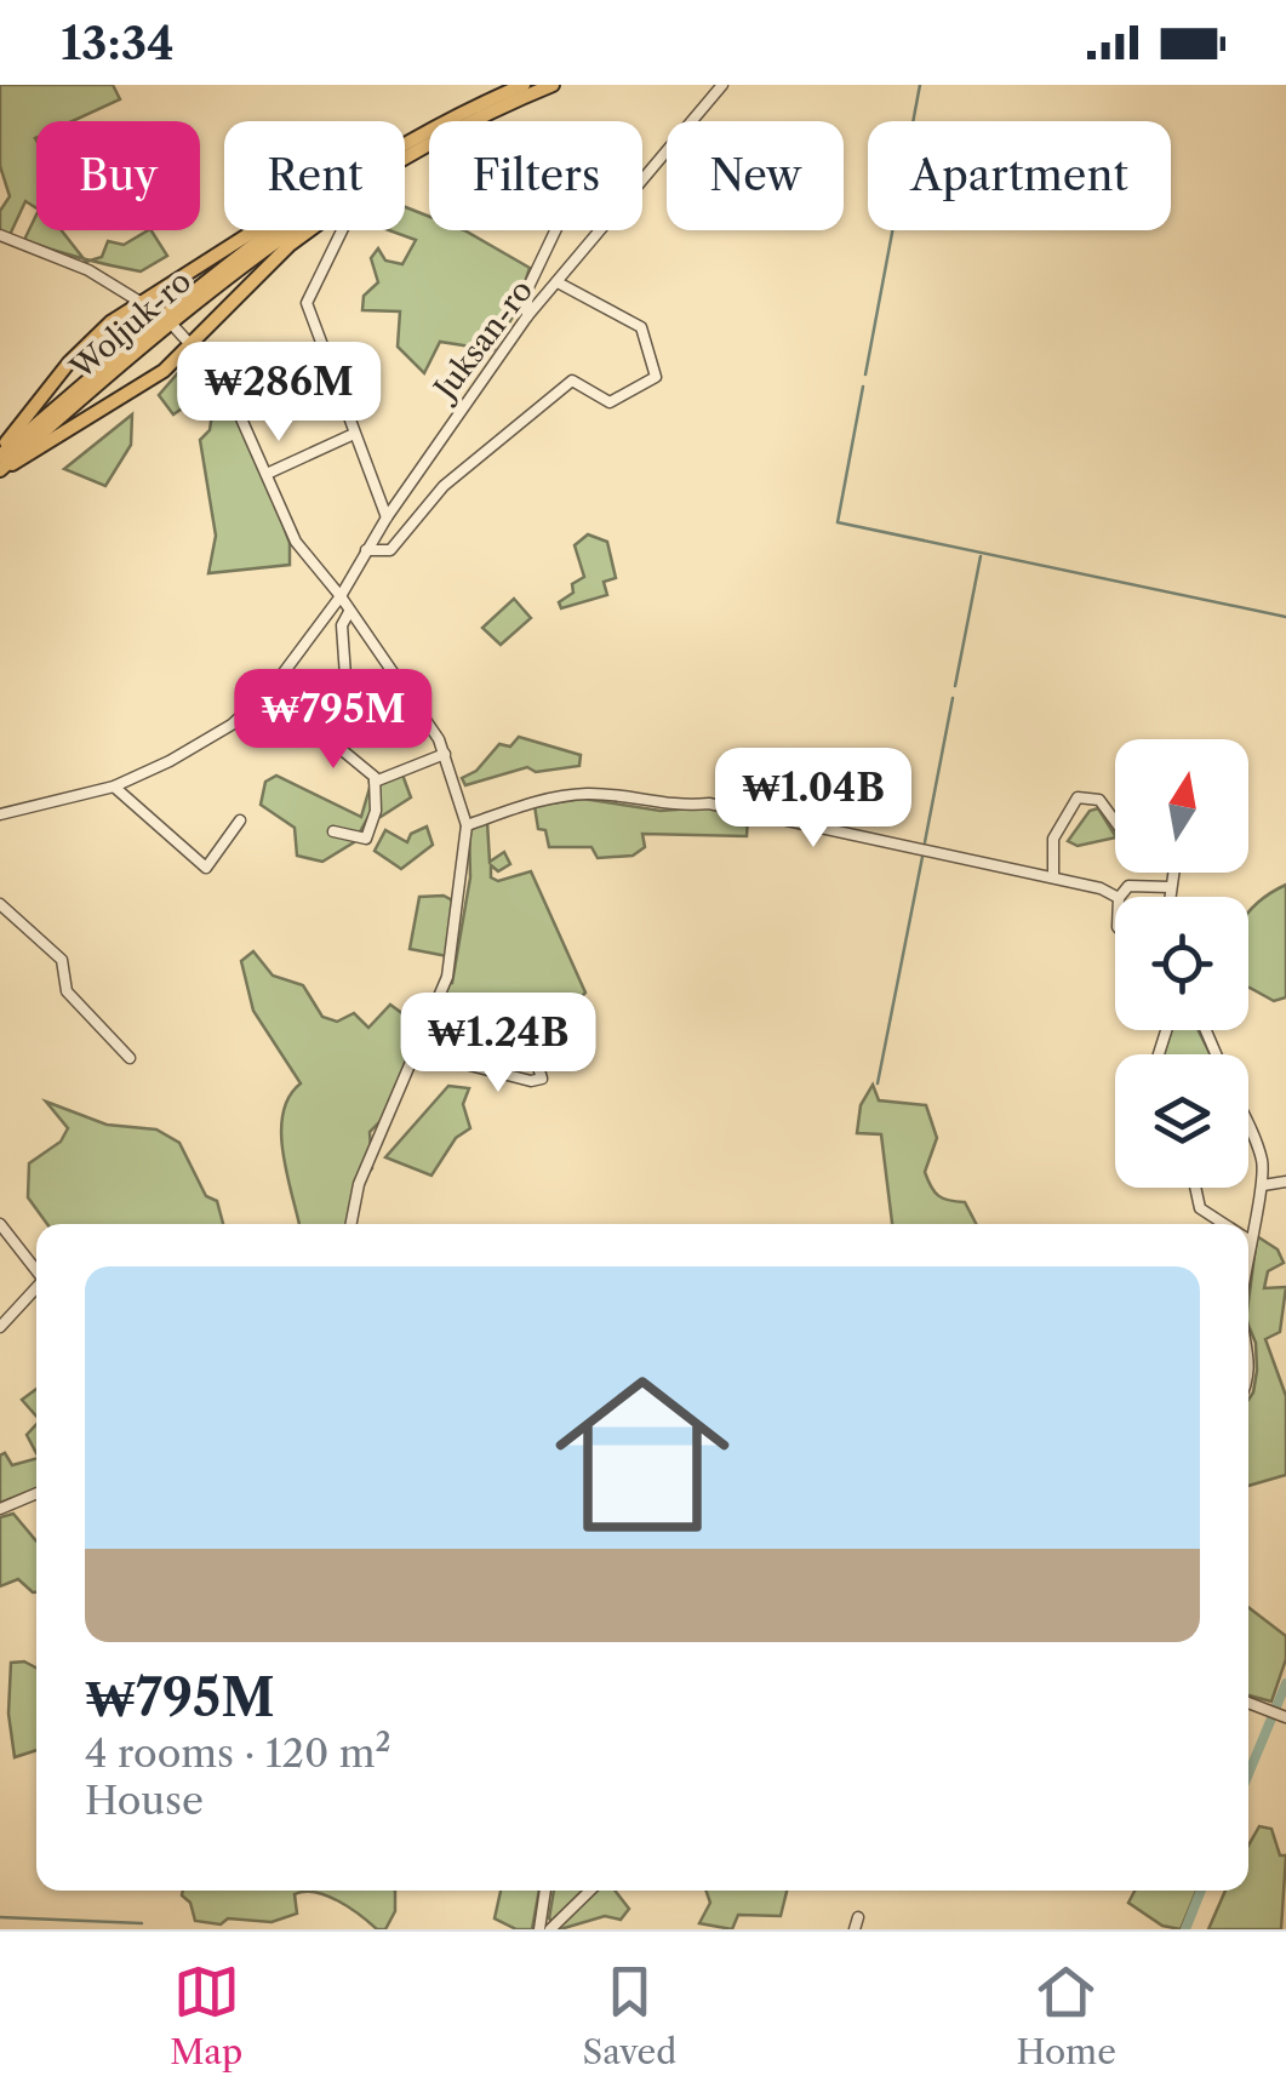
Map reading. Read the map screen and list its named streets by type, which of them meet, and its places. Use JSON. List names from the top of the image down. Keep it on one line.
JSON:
{"streets":{"main road":["Woljuk-ro"],"street":["Juksan-ro"]},"north":"top","page":{"status":"13:34","chip":["Buy","Rent","Filters","New","Apartment"],"price":["₩286M","₩795M","₩1.04B","₩1.24B"],"list":[{"name":"₩795M","note":"4 rooms · 120 m² · House"}],"tabs":["Map","Saved","Home"]}}
